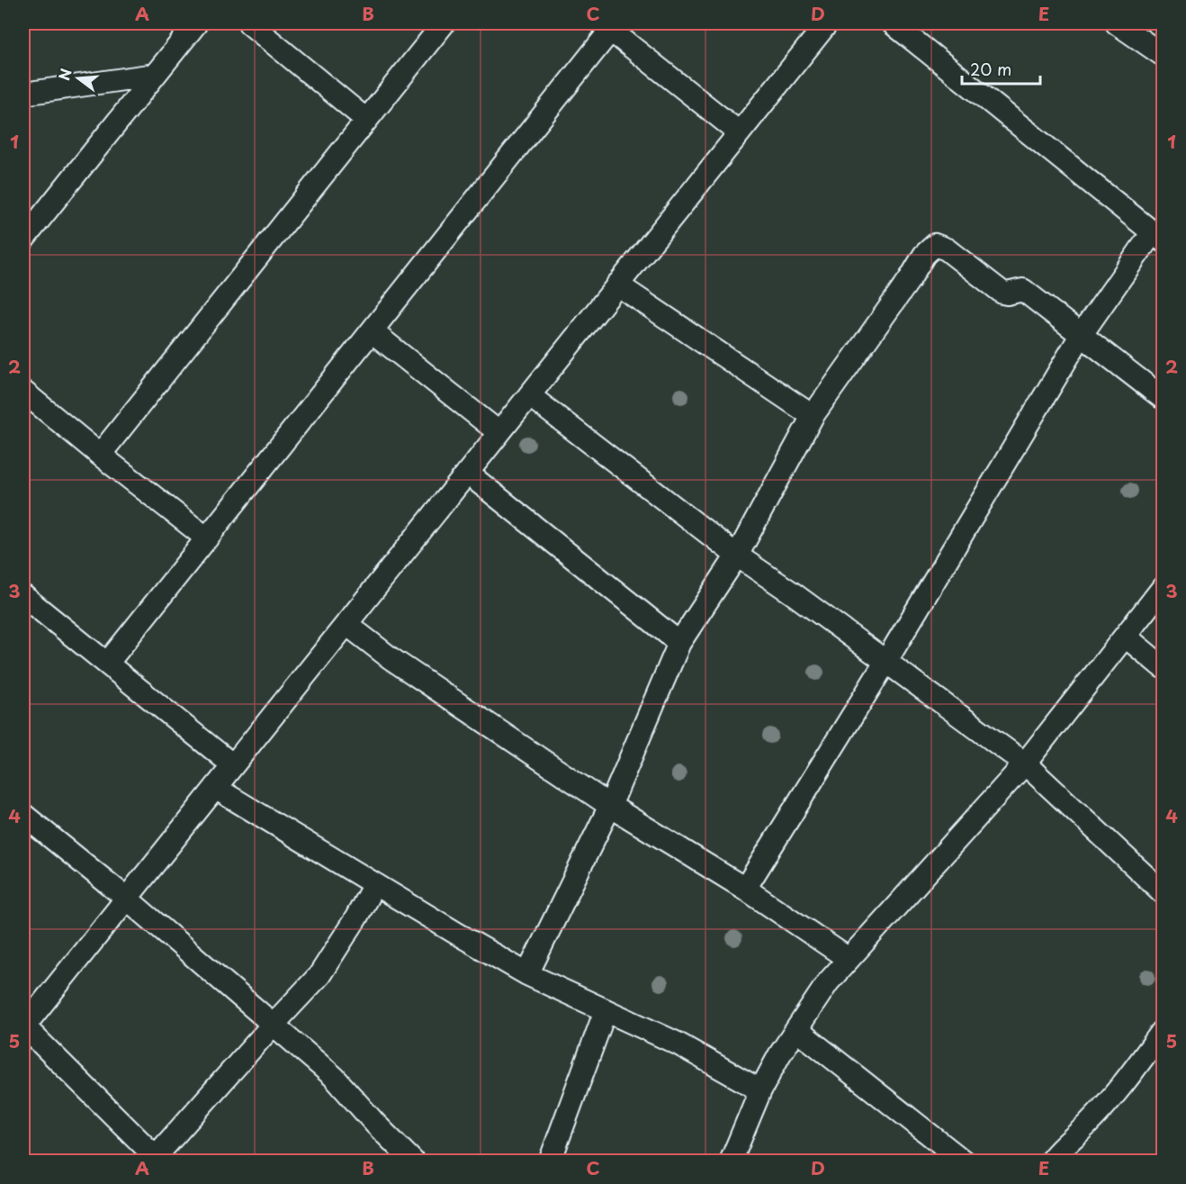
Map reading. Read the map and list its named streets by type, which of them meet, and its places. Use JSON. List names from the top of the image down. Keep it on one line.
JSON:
{"scale_bar":"20 m","north":"left","grid":{"columns":["A","B","C","D","E"],"rows":["1","2","3","4","5"]}}
